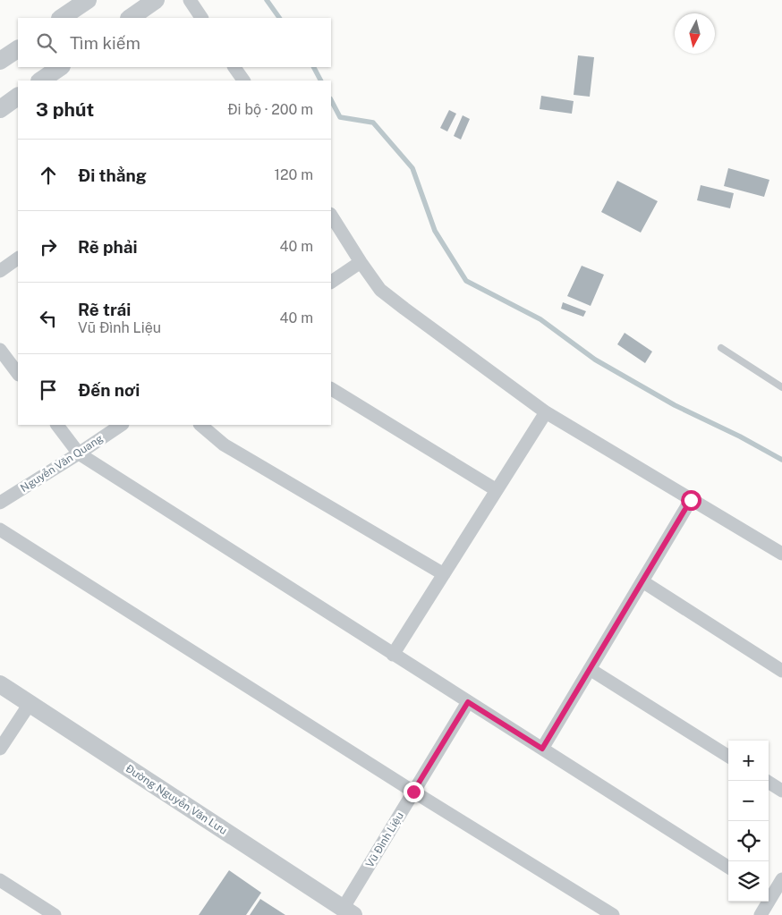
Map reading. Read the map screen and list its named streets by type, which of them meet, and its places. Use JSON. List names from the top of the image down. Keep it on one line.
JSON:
{"streets":{"street":["Nguyễn Văn Quang","Đường Nguyễn Văn Lưu","Vũ Đình Liệu"]},"crossings":[["Đường Nguyễn Văn Lưu","Vũ Đình Liệu"]],"north":"bottom","page":{"search":"Tìm kiếm","heading":["3 phút","Đi bộ · 200 m"],"list":[["Đi thẳng","120 m"],["Rẽ phải","40 m"],["Rẽ trái","Vũ Đình Liệu","40 m"],"Đến nơi"],"map_buttons":["+","−"]}}
